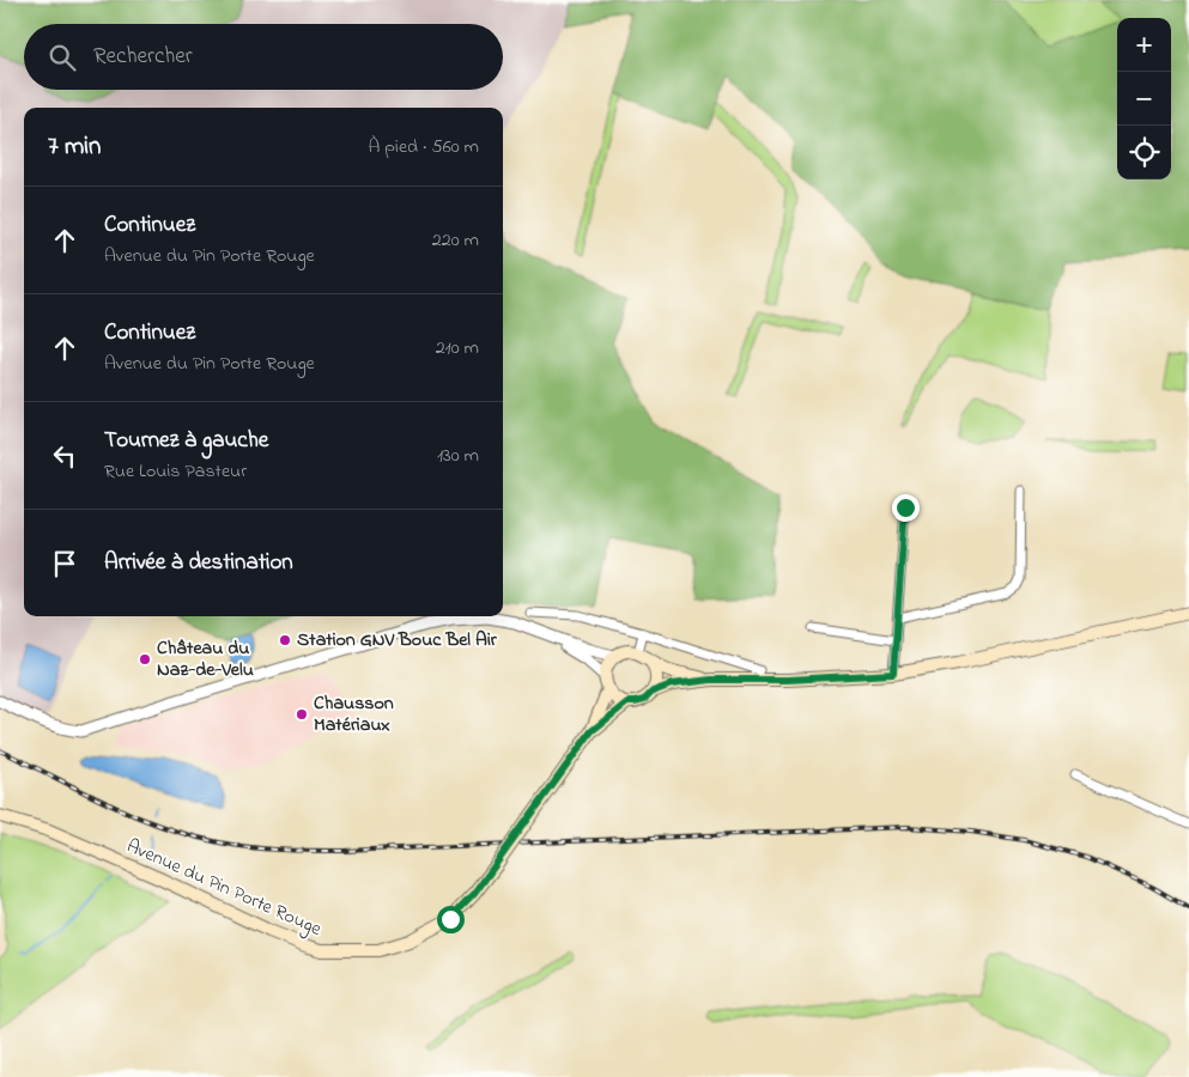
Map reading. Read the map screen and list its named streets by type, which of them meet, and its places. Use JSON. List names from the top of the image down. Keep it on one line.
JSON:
{"streets":{"main road":["Avenue du Pin Porte Rouge"]},"places":["Station GNV Bouc Bel Air","Château du Naz-de-Velu","Chausson Matériaux"],"page":{"map_buttons":["+","−"],"search":"Rechercher","heading":["7 min","À pied · 560 m"],"list":[["Continuez","Avenue du Pin Porte Rouge","220 m"],["Continuez","Avenue du Pin Porte Rouge","210 m"],["Tournez à gauche","Rue Louis Pasteur","130 m"],"Arrivée à destination"]}}
